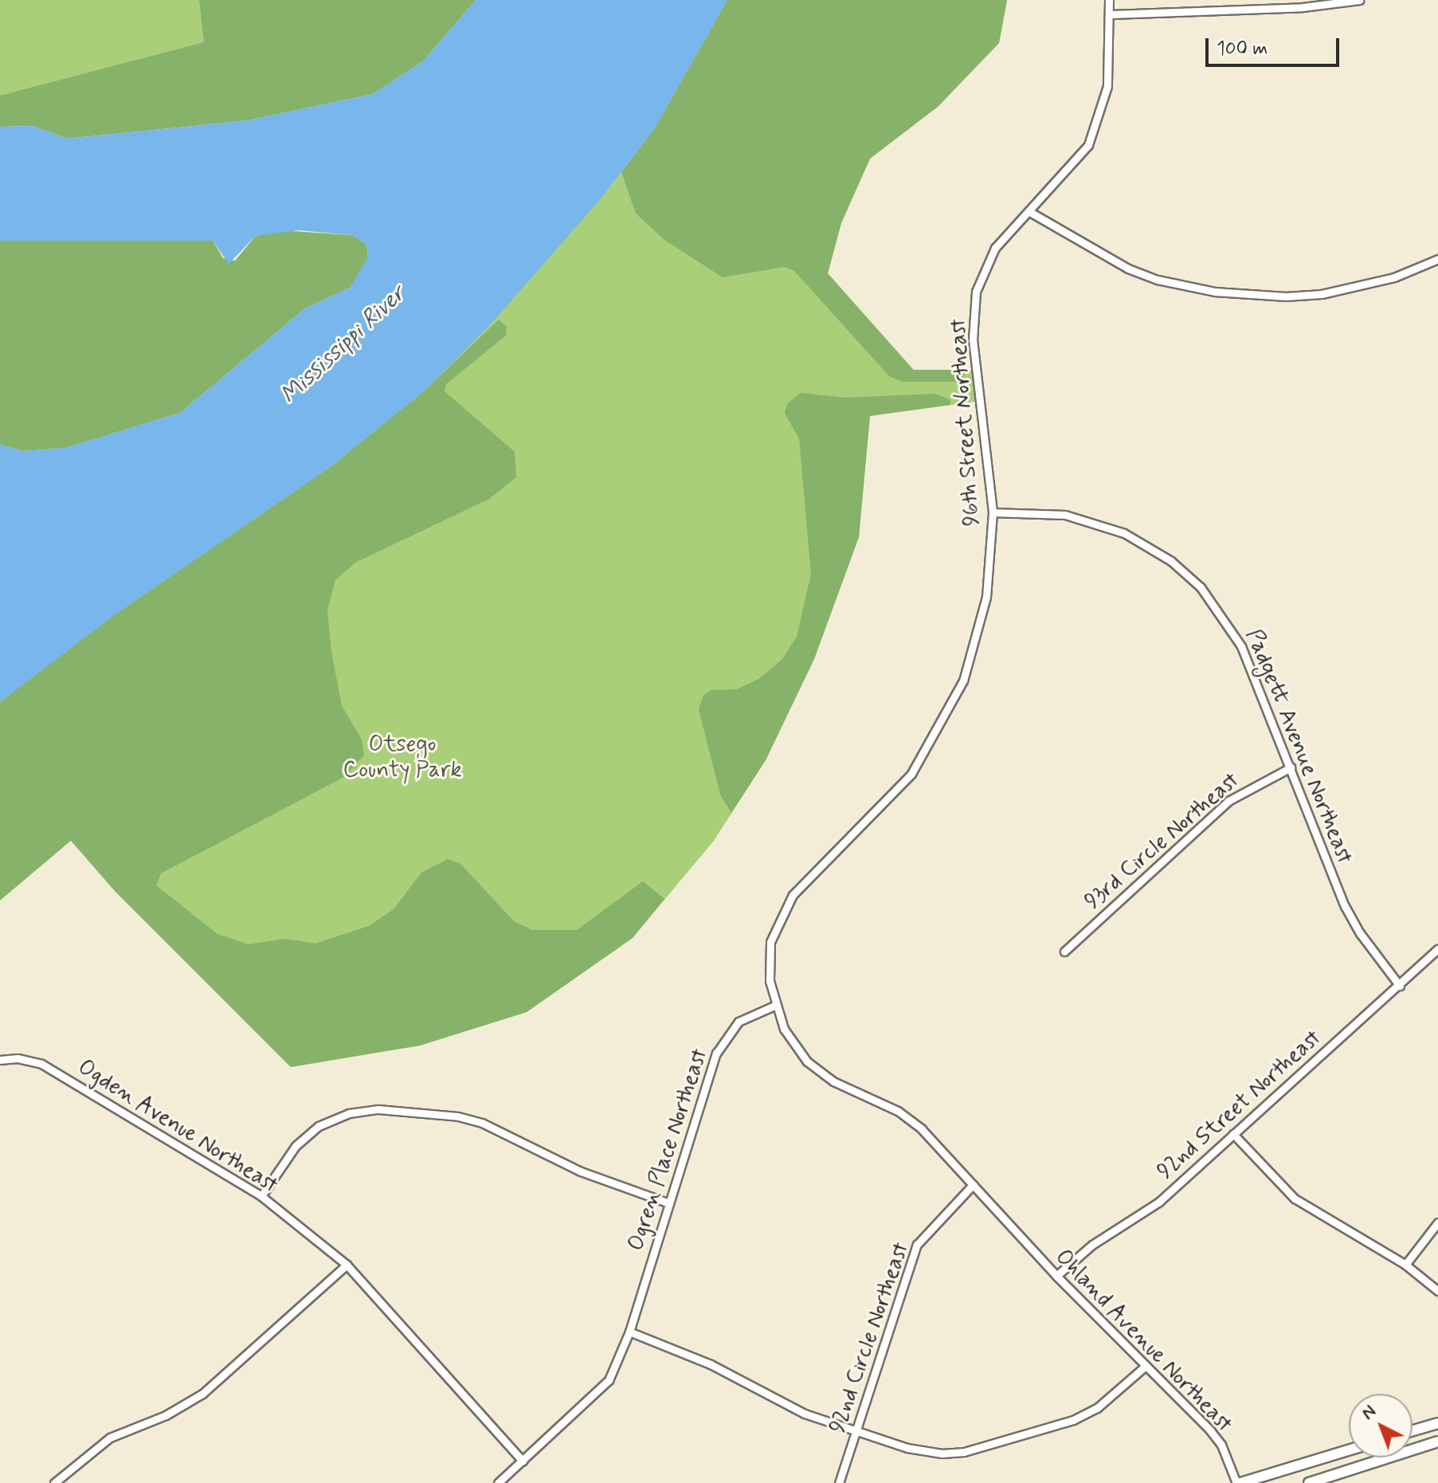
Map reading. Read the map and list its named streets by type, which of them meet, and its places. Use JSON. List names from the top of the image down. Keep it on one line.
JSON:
{"streets":{"street":["96th Street Northeast","Padgett Avenue Northeast","93rd Circle Northeast","92nd Street Northeast","Ogden Avenue Northeast","Ogren Place Northeast","92nd Circle Northeast","Ohland Avenue Northeast"]},"crossings":[["96th Street Northeast","Padgett Avenue Northeast"],["96th Street Northeast","Ogren Place Northeast"],["96th Street Northeast","92nd Circle Northeast"],["96th Street Northeast","Ohland Avenue Northeast"],["Padgett Avenue Northeast","93rd Circle Northeast"],["Padgett Avenue Northeast","92nd Street Northeast"],["92nd Street Northeast","Ohland Avenue Northeast"],["Ogden Avenue Northeast","Ogren Place Northeast"],["92nd Circle Northeast","Ohland Avenue Northeast"]],"water":["Mississippi River"],"parks":["Otsego County Park"],"scale_bar":"100 m","north":"top left"}
